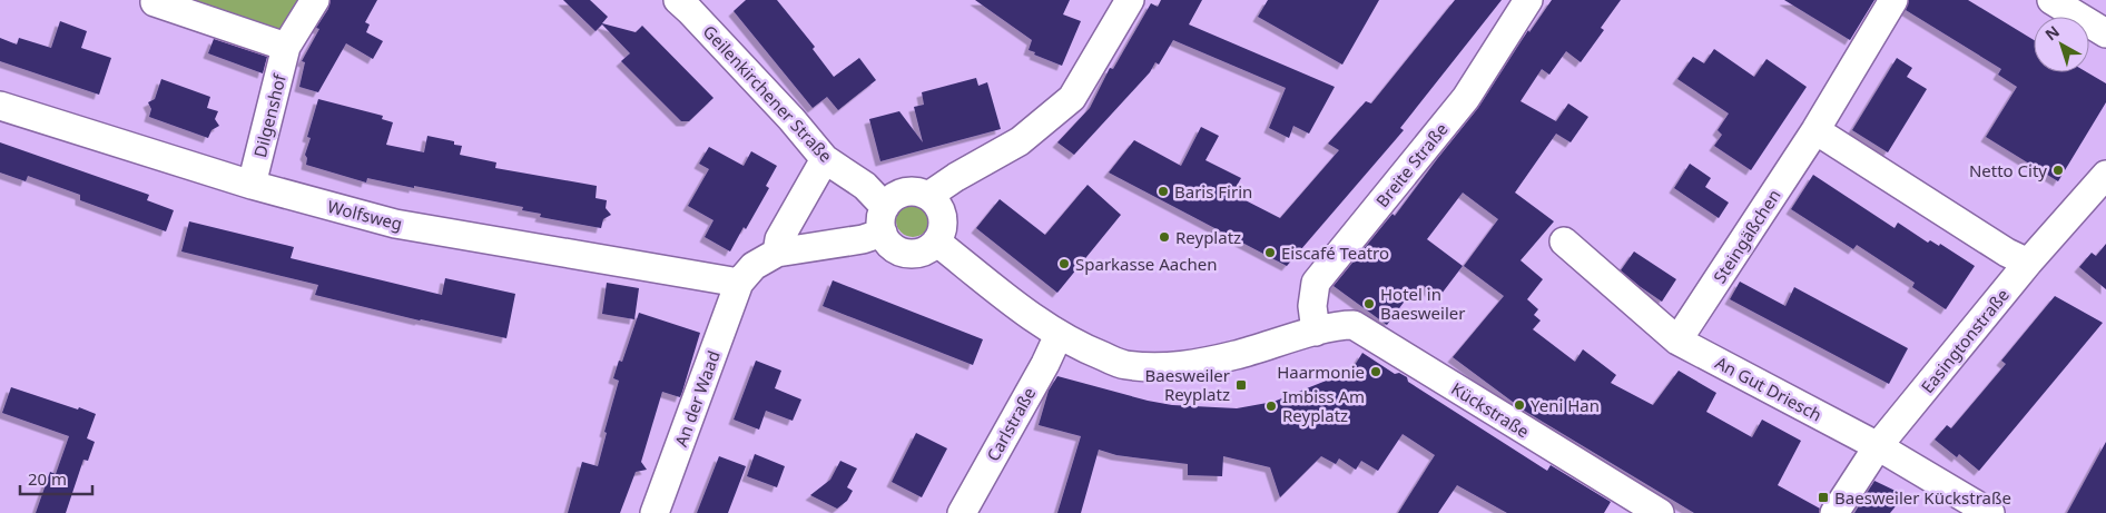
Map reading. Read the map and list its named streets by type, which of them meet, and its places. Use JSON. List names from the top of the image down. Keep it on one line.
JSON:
{"streets":{"street":["Geilenkirchener Straße","Dilgenshof","Breite Straße","Wolfsweg","Steingäßchen","Easingtonstraße","An Gut Driesch","An der Waad","Kückstraße","Carlstraße"]},"crossings":[["Dilgenshof","Wolfsweg"],["Breite Straße","Kückstraße"],["Wolfsweg","An der Waad"],["Steingäßchen","An Gut Driesch"],["Easingtonstraße","An Gut Driesch"]],"places":{"other":["Netto City","Baris Firin","Reyplatz","Eiscafé Teatro","Sparkasse Aachen","Hotel in Baesweiler","Haarmonie","Yeni Han","Imbiss Am Reyplatz"],"transit":["Baesweiler Reyplatz","Baesweiler Kückstraße"]},"scale_bar":"20 m","north":"top left"}
